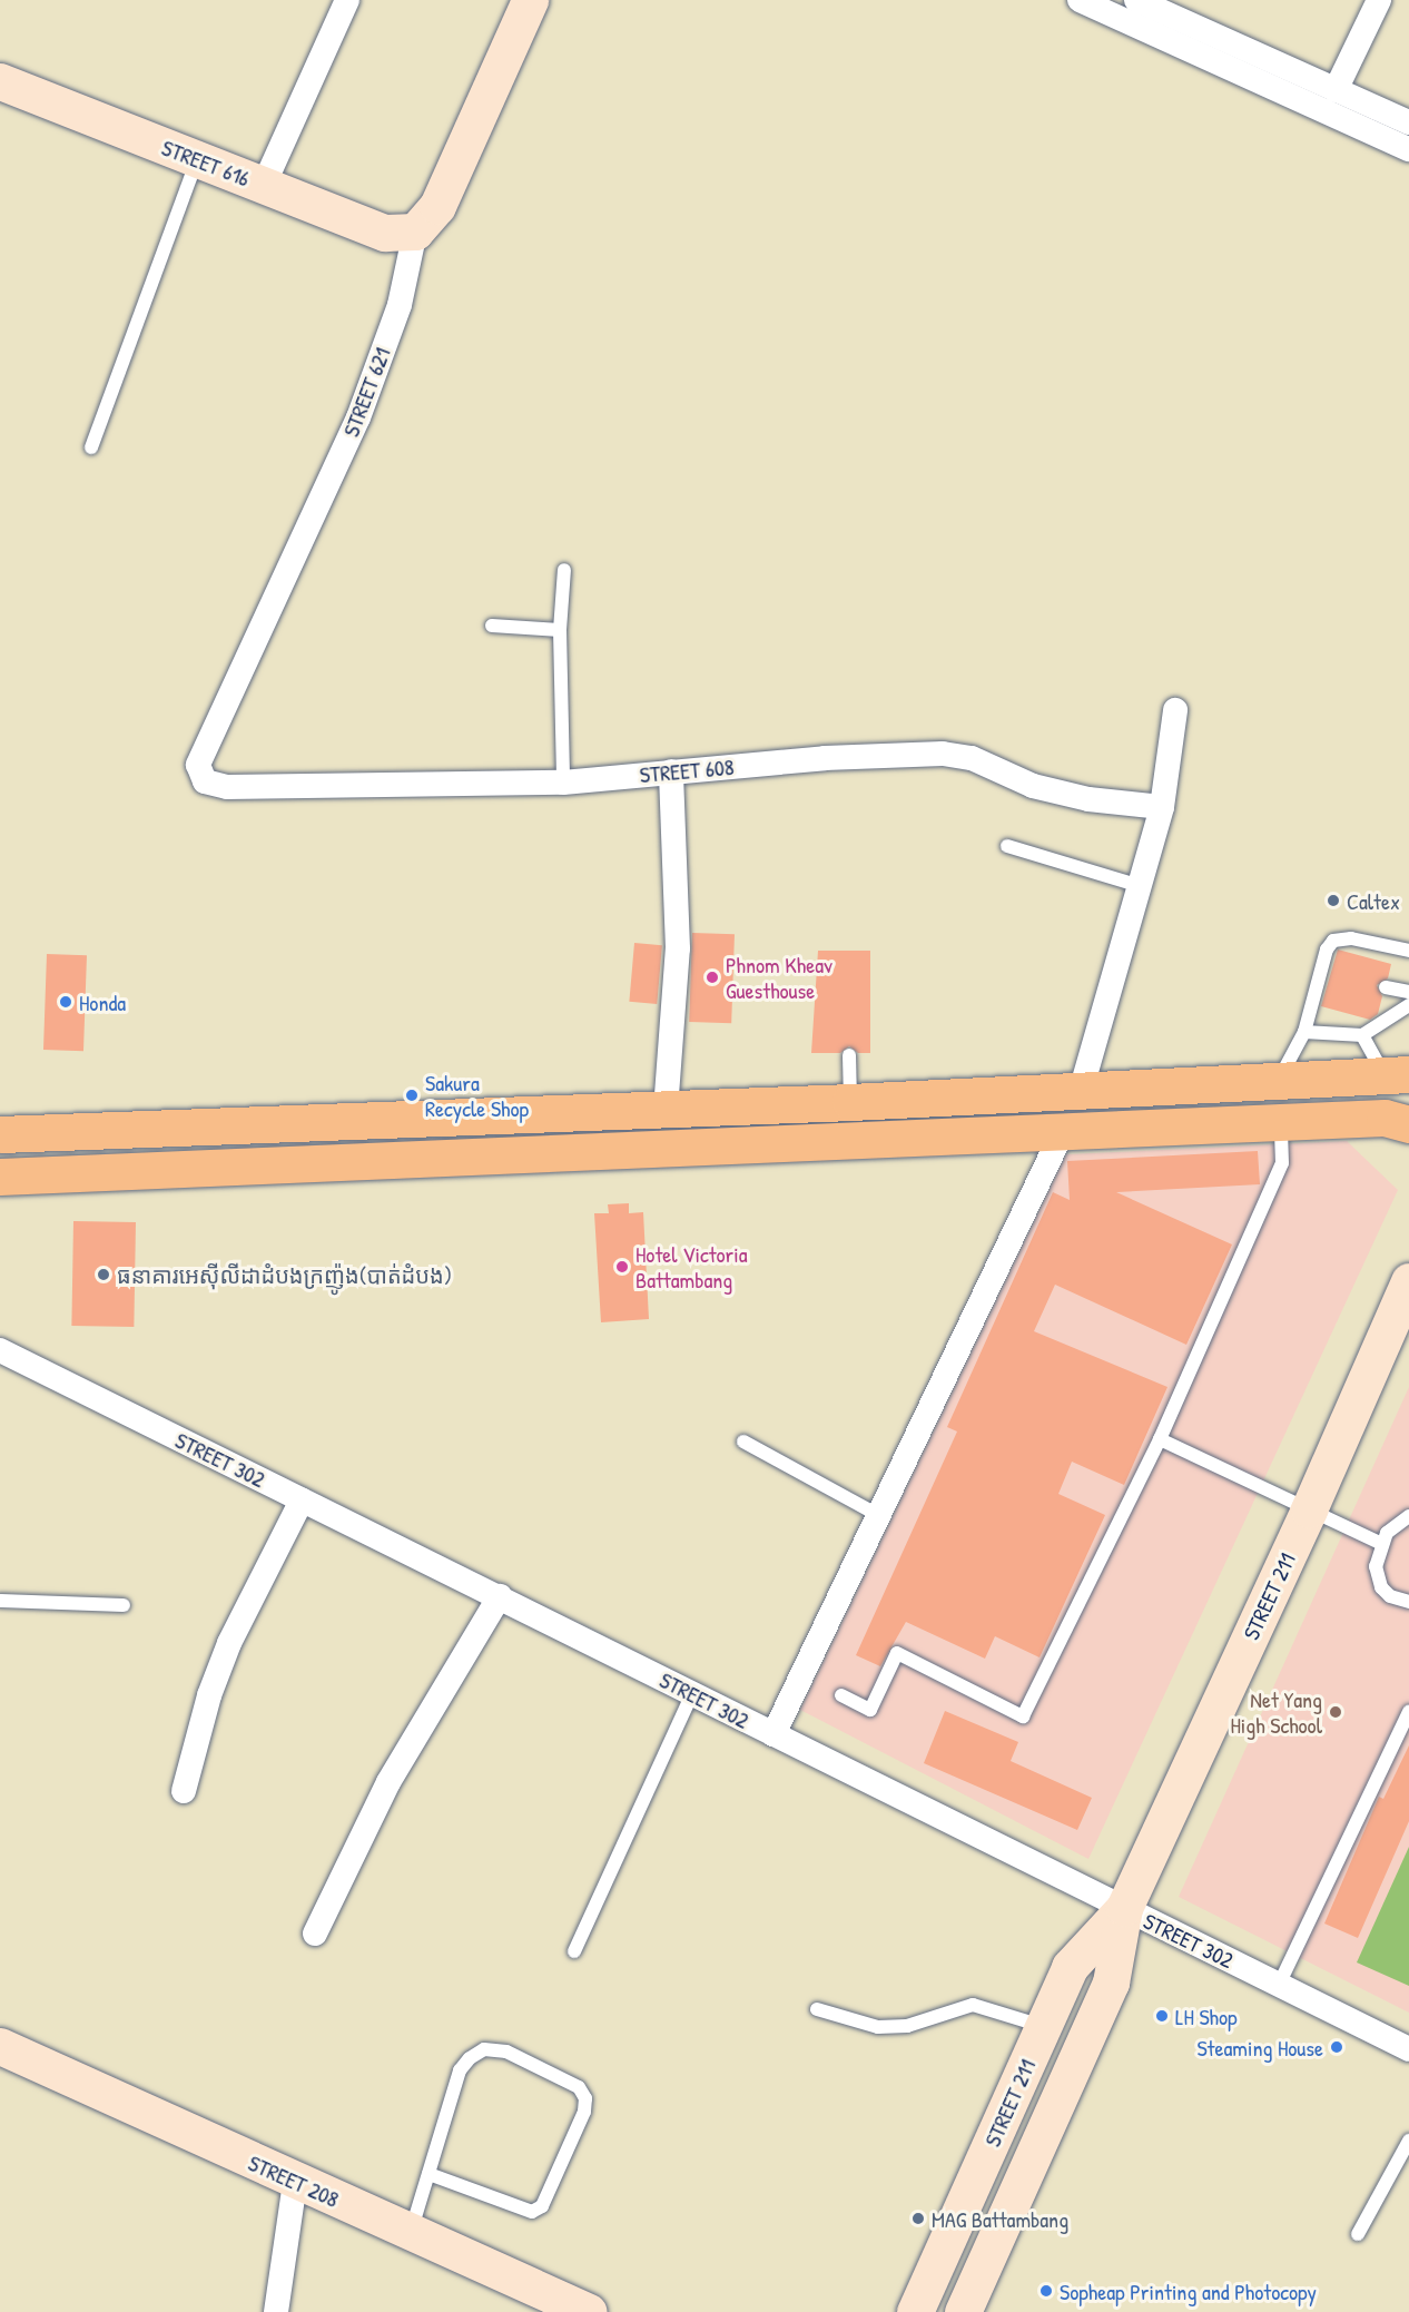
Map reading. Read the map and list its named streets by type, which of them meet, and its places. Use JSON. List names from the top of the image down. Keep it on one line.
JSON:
{"streets":{"main road":["STREET 616","STREET 621","STREET 211","STREET 208"],"street":["STREET 608","STREET 302"]},"crossings":[["STREET 616","STREET 621"],["STREET 621","STREET 608"],["STREET 302","STREET 211"]],"places":["Caltex","Phnom Kheav Guesthouse","Honda","Sakura Recycle Shop","Hotel Victoria Battambang","ធនាគារអេស៊ីលីដាដំបងក្រញ៉ូង(បាត់ដំបង)","Net Yang High School","LH Shop","Steaming House","MAG Battambang","Sopheap Printing and Photocopy"]}
